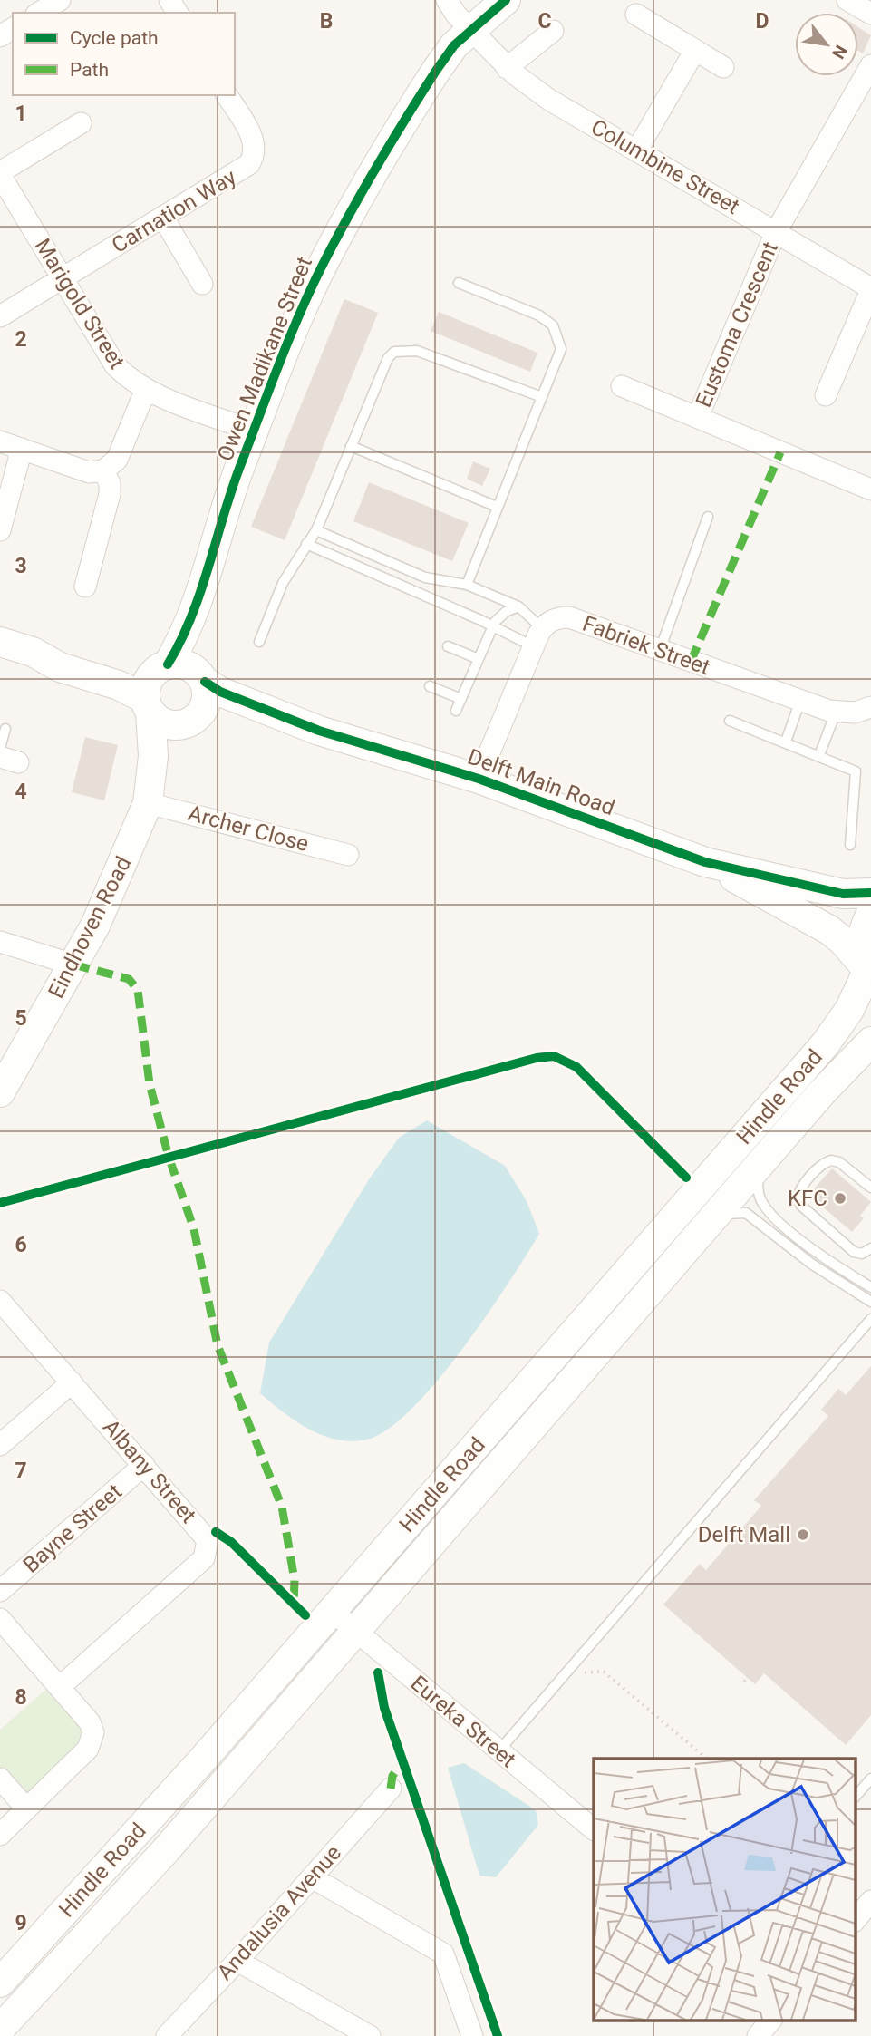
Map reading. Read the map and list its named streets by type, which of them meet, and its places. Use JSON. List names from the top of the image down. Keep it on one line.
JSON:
{"streets":{"street":["Columbine Street","Carnation Way","Marigold Street","Eustoma Crescent","Owen Madikane Street","Fabriek Street","Delft Main Road","Archer Close","Eindhoven Road","Hindle Road","Albany Street","Bayne Street","Eureka Street","Andalusia Avenue"]},"crossings":[["Columbine Street","Eustoma Crescent"],["Columbine Street","Owen Madikane Street"],["Carnation Way","Marigold Street"],["Marigold Street","Owen Madikane Street"],["Owen Madikane Street","Delft Main Road"],["Owen Madikane Street","Eindhoven Road"],["Delft Main Road","Eindhoven Road"],["Delft Main Road","Hindle Road"],["Archer Close","Eindhoven Road"],["Hindle Road","Eureka Street"],["Albany Street","Bayne Street"]],"places":["KFC","Delft Mall"],"legend":["Cycle path","Path"],"north":"bottom right","grid":{"columns":["B","C","D"],"rows":["1","2","3","4","5","6","7","8","9"]}}
